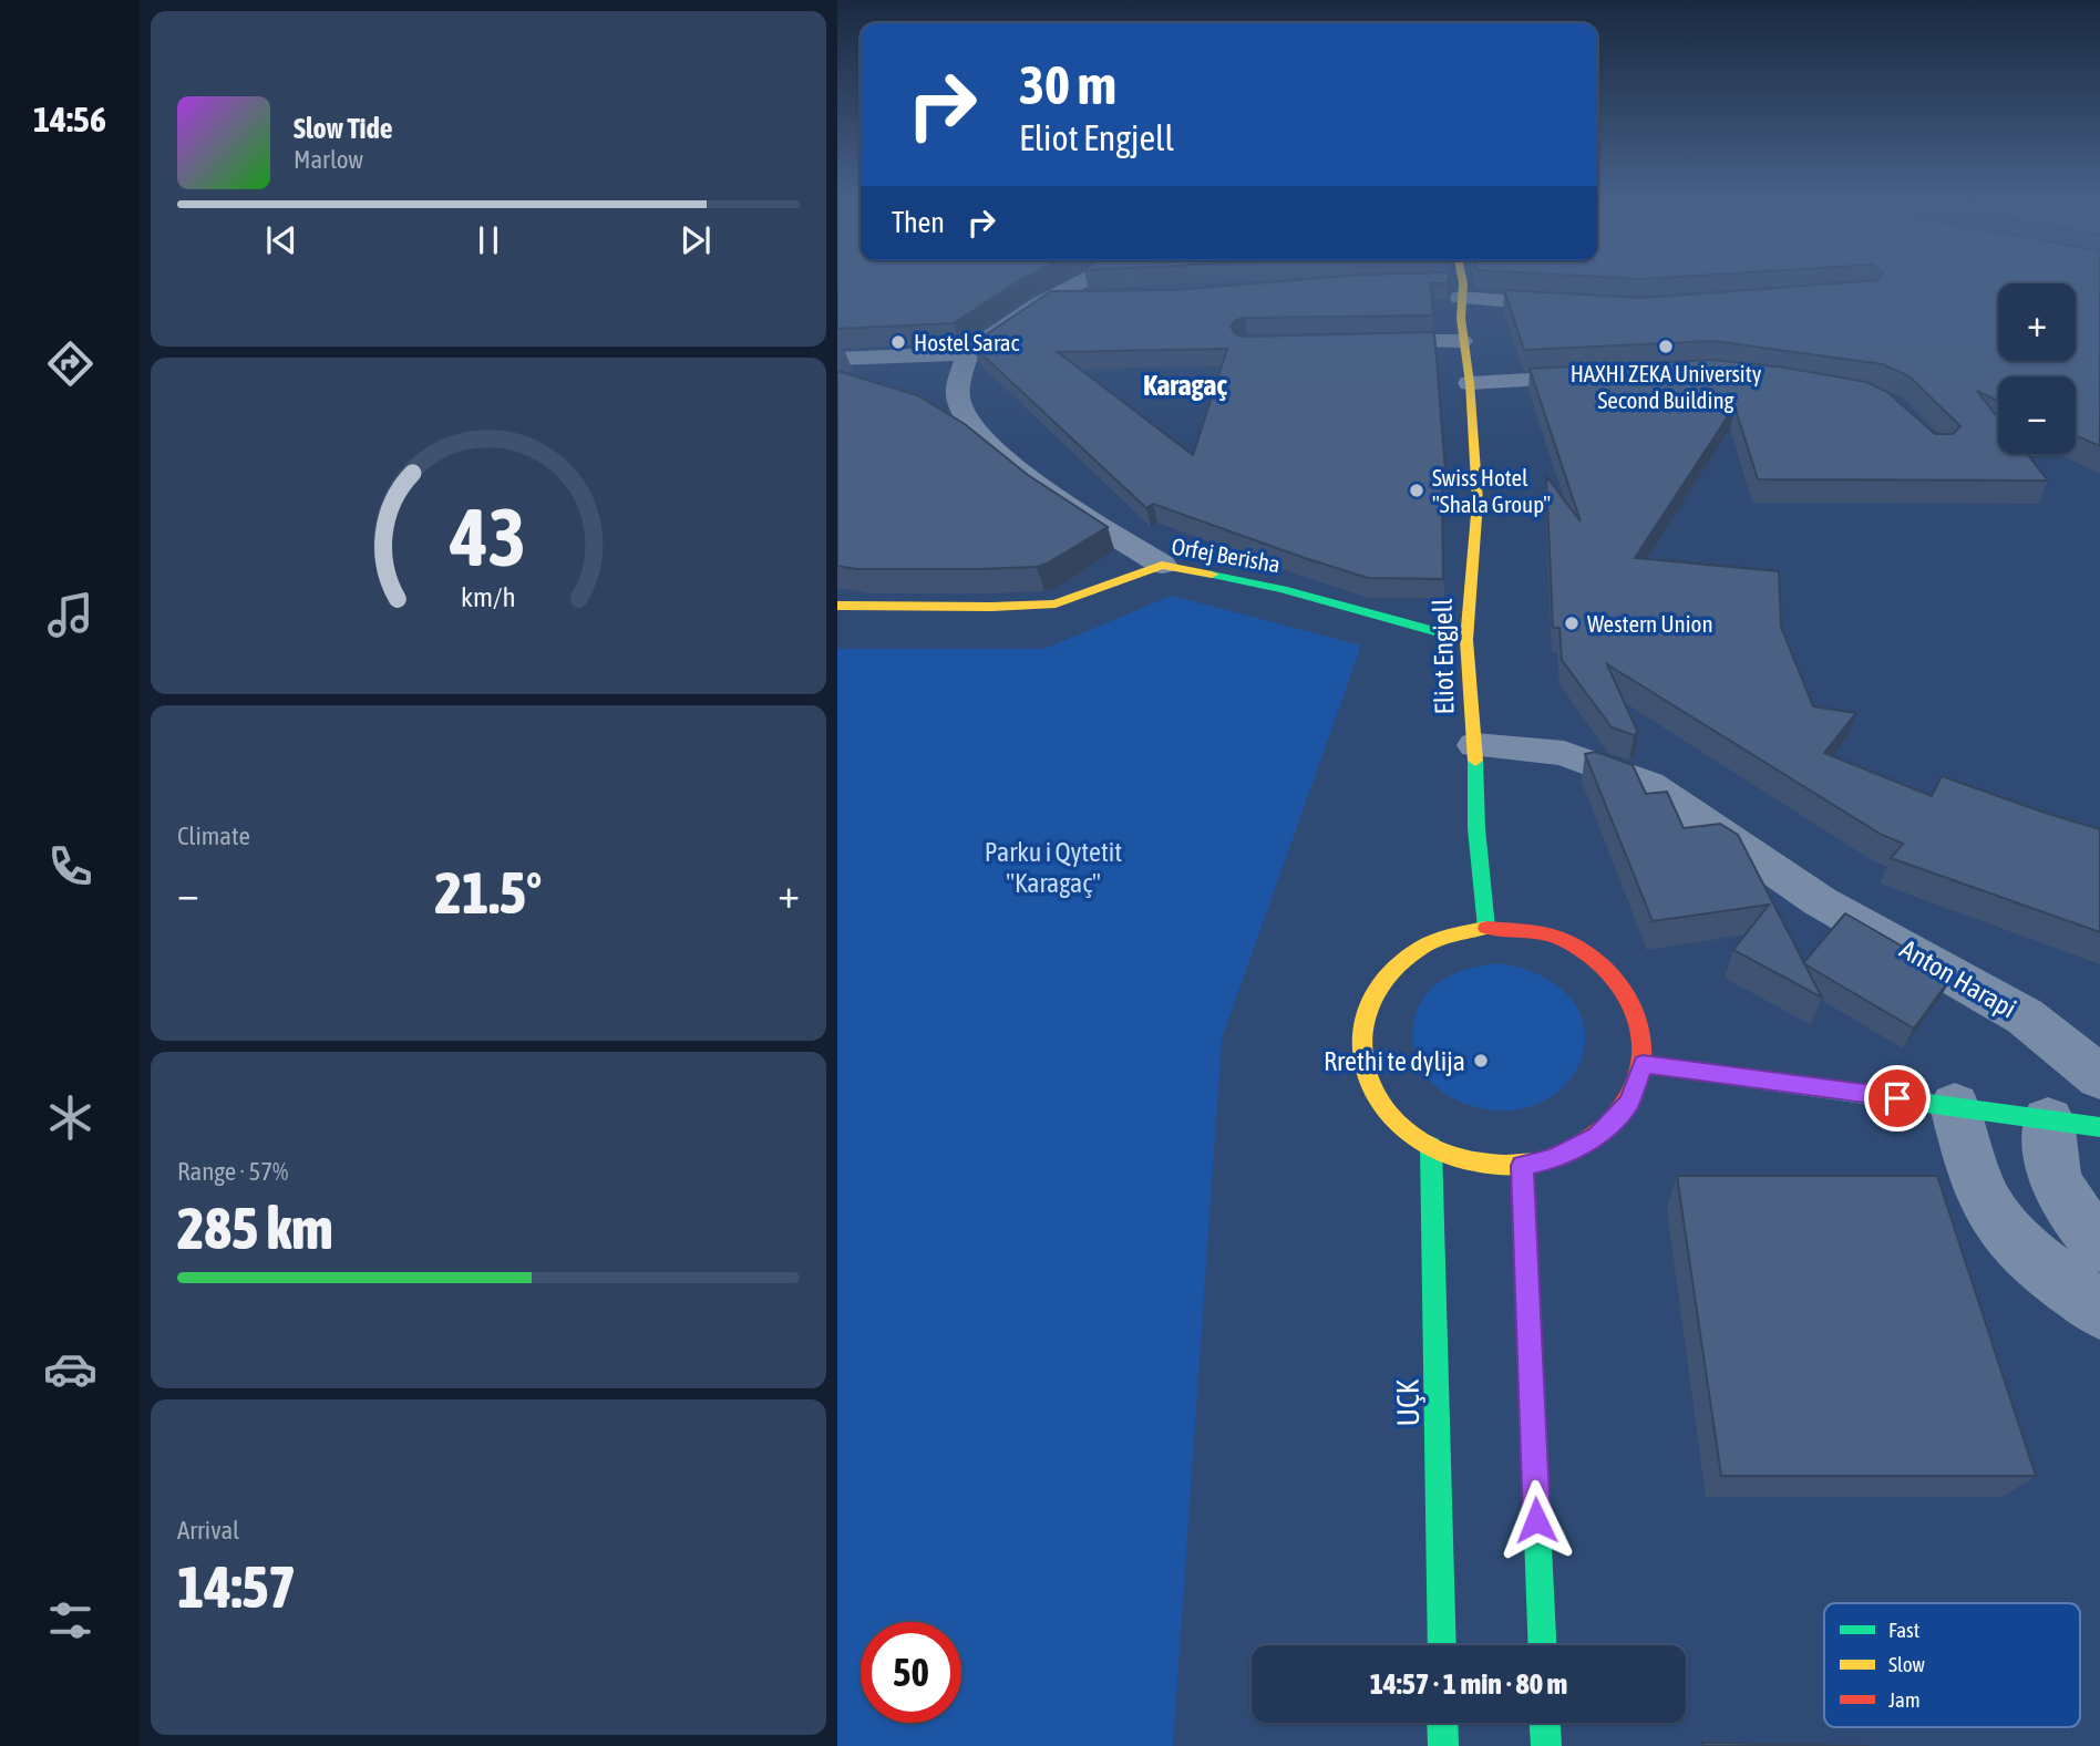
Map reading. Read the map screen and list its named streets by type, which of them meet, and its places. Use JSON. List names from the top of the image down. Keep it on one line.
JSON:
{"streets":{"main road":["Orfej Berisha","Eliot Engjell","UÇK"],"street":["Anton Harapi"]},"crossings":[["Orfej Berisha","Eliot Engjell"],["Eliot Engjell","Anton Harapi"],["Eliot Engjell","UÇK"]],"districts":["Karagaç"],"parks":["Parku i Qytetit \"Karagaç\""],"places":["Hostel Sarac","HAXHI ZEKA University Second Building","Swiss Hotel \"Shala Group\"","Western Union","Rrethi te dylija"],"legend":["Fast","Slow","Jam"],"page":{"tabs":"14:56","turn":["30 m","Eliot Engjell"],"song":["Slow Tide","Marlow"],"then":"Then","map_buttons":["+","−"],"tile":["Climate",["Range · 57%","285 km"],["Arrival","14:57"]],"heat":["−","21.5°","+"],"limit":"50","trip":"14:57 · 1 min · 80 m","gauge":["43","km/h"]}}
